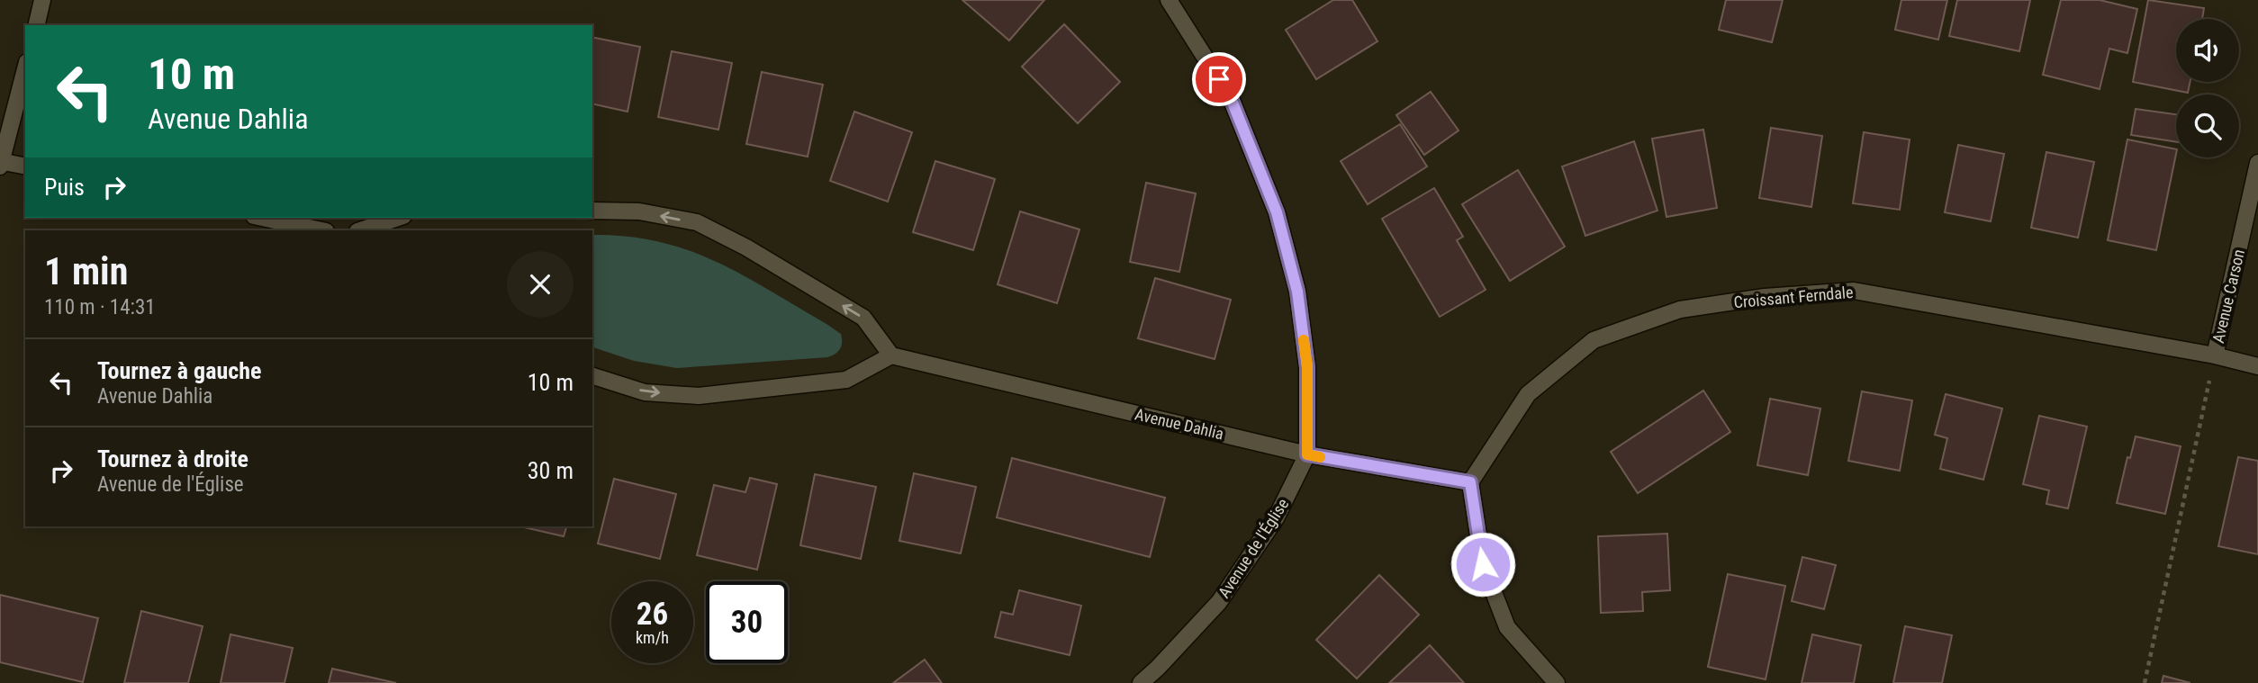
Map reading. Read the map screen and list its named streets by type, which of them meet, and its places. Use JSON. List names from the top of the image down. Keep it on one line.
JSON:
{"streets":{"street":["Avenue Carson","Croissant Ferndale","Avenue Dahlia","Avenue de l'Église"]},"crossings":[["Avenue Carson","Croissant Ferndale"],["Croissant Ferndale","Avenue Dahlia"],["Avenue Dahlia","Avenue de l'Église"]],"page":{"turn":["10 m","Avenue Dahlia"],"then":"Puis","heading":["1 min","110 m · 14:31"],"list":[{"name":"Tournez à gauche","note":"Avenue Dahlia","value":"10 m"},{"name":"Tournez à droite","note":"Avenue de l'Église","value":"30 m"}],"speed":"26 km/h","limit":"30"}}
